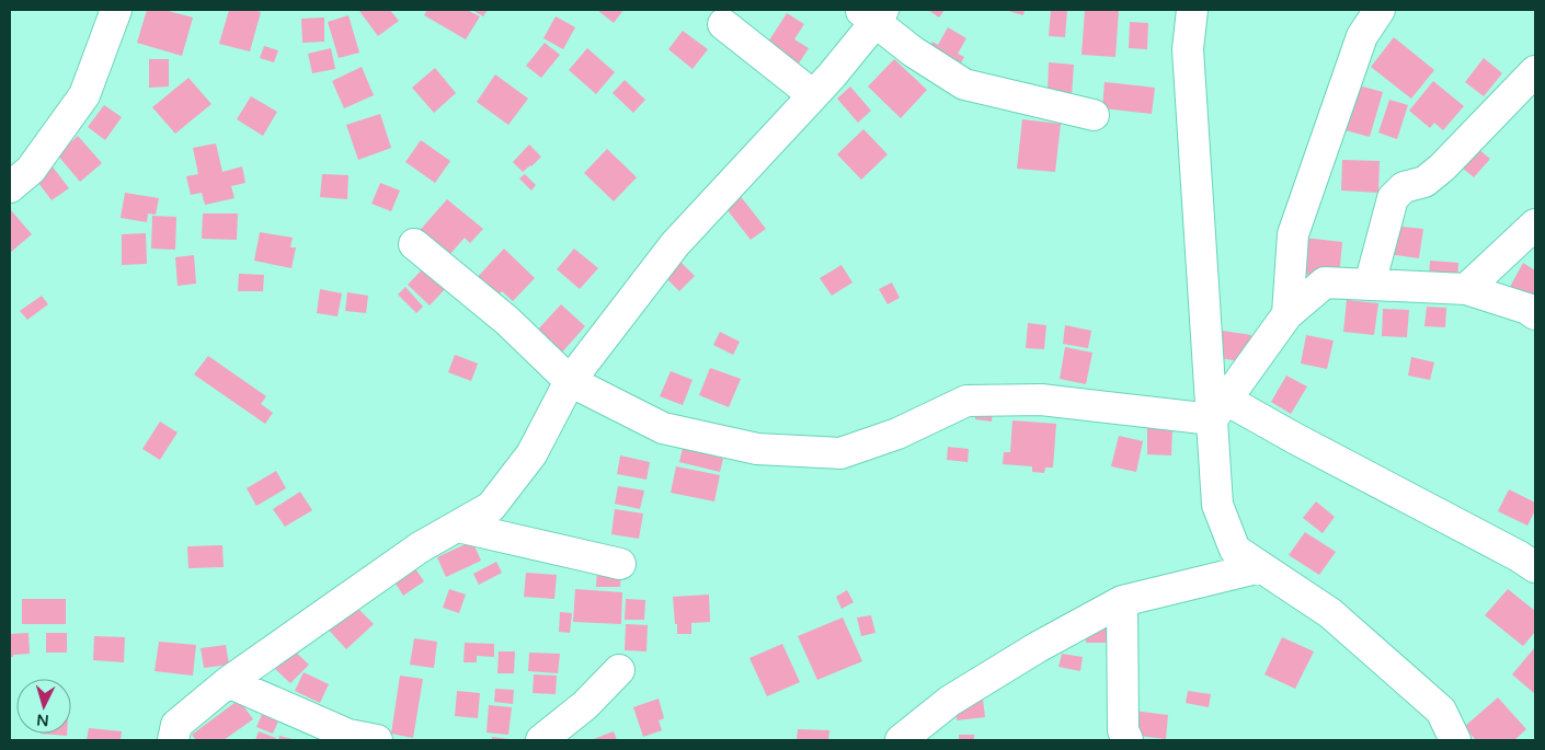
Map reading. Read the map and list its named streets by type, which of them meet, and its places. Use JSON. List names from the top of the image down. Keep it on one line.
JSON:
{"north":"bottom"}
